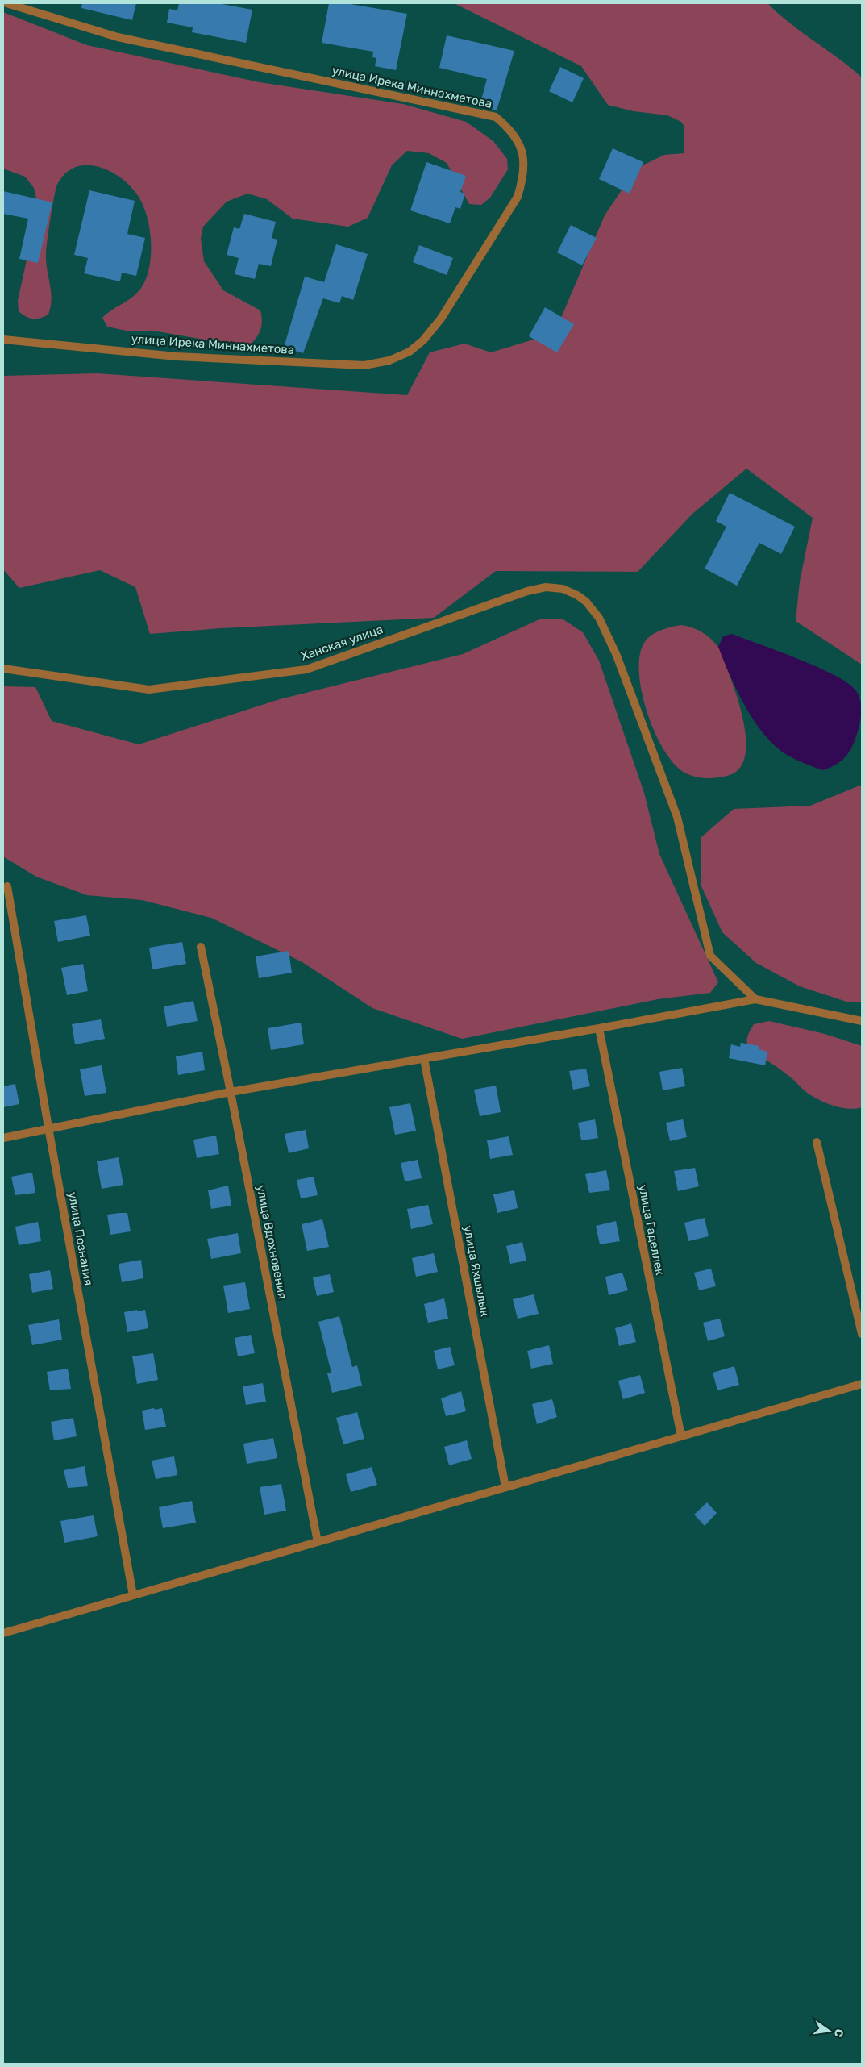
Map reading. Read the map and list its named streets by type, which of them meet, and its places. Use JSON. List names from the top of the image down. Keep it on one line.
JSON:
{"streets":{"street":["улица Ирека Миннахметова","Ханская улица","улица Гаделлек","улица Познания","улица Вдохновения","улица Яхшылык"]},"north":"right"}
